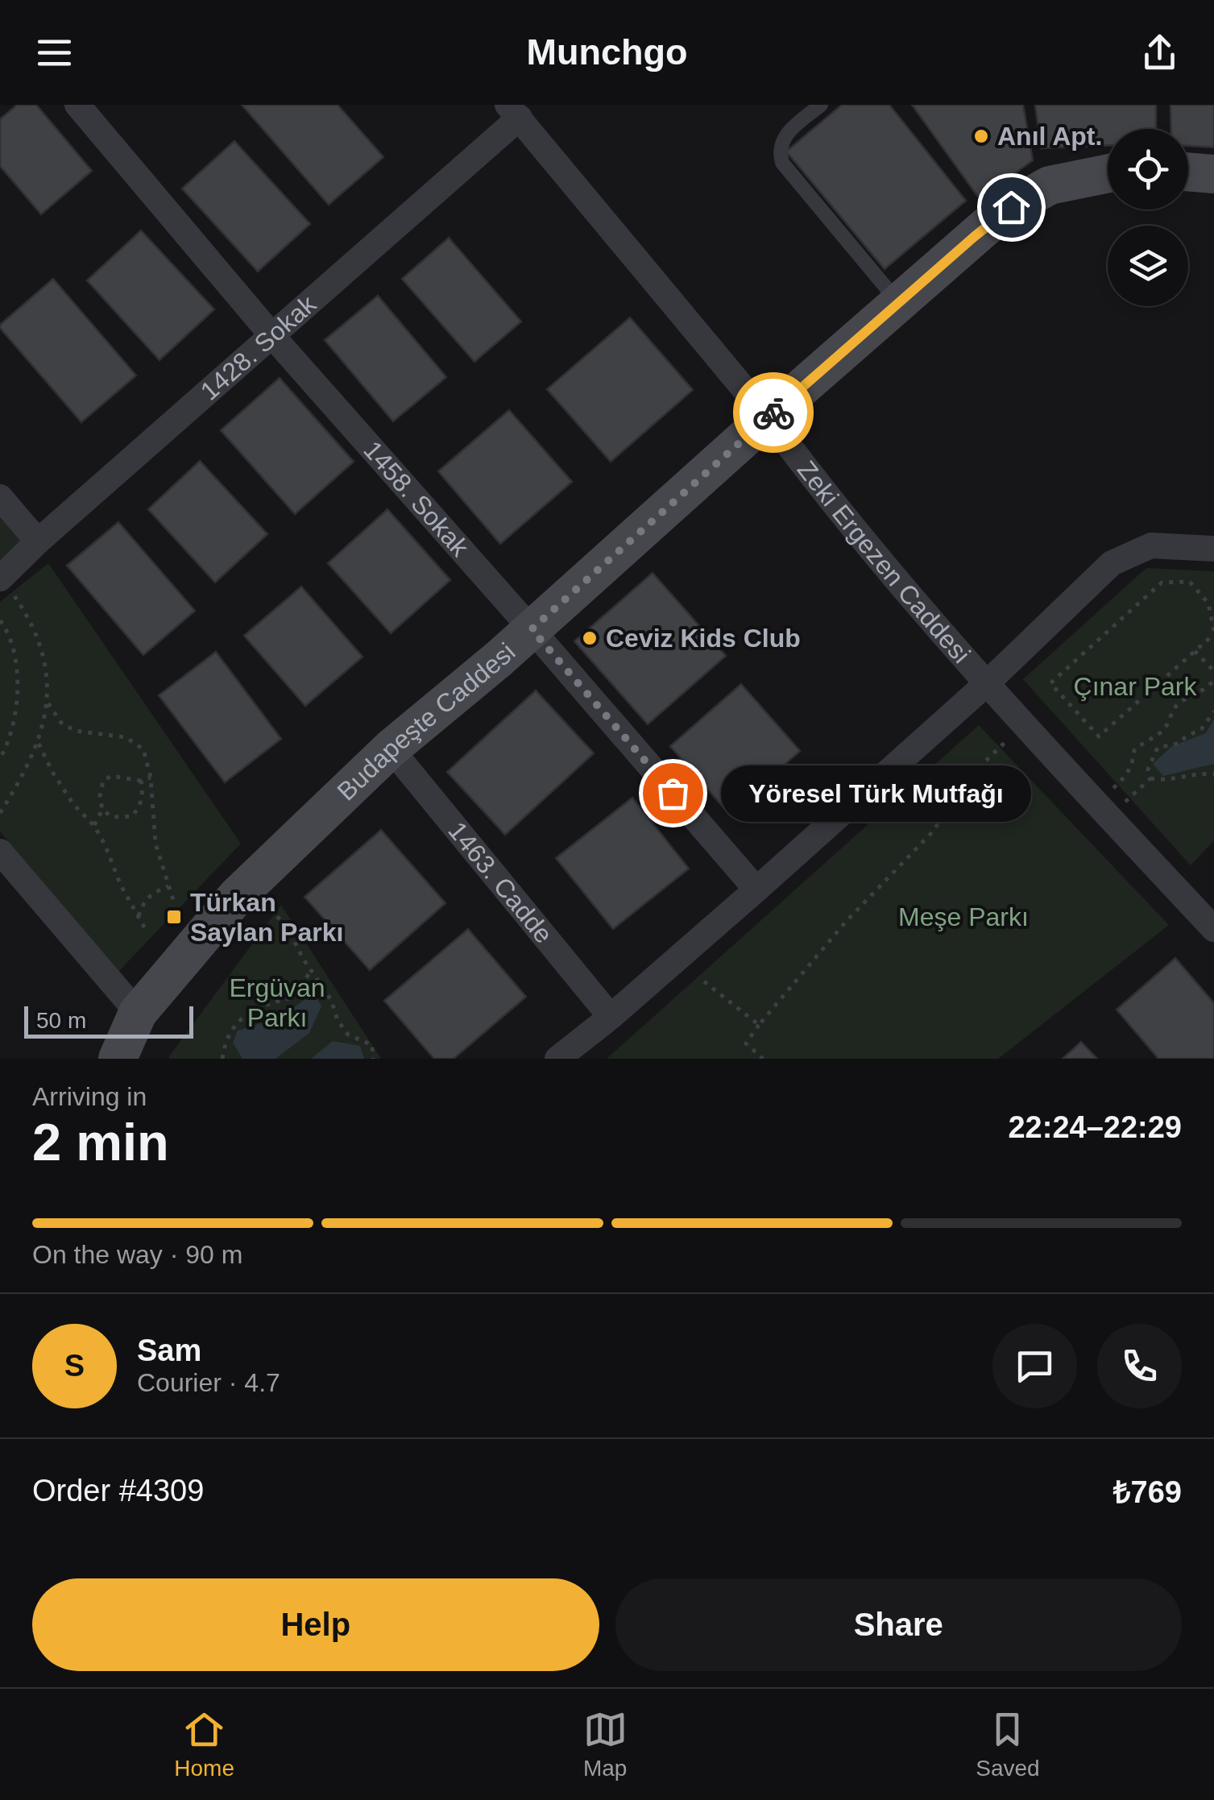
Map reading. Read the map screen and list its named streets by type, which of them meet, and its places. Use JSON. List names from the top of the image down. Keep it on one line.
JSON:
{"streets":{"street":["1428. Sokak","1458. Sokak","Zeki Ergezen Caddesi","Budapeşte Caddesi","1463. Cadde"]},"crossings":[["1428. Sokak","1458. Sokak"],["1428. Sokak","Zeki Ergezen Caddesi"],["1458. Sokak","Budapeşte Caddesi"],["Zeki Ergezen Caddesi","Budapeşte Caddesi"],["Budapeşte Caddesi","1463. Cadde"]],"parks":["Çınar Park","Meşe Parkı","Ergüvan Parkı"],"places":{"other":["Anıl Apt.","Ceviz Kids Club","Yöresel Türk Mutfağı"],"transit":["Türkan Saylan Parkı"]},"scale_bar":"50 m","page":{"header":"Munchgo","bubble":"Yöresel Türk Mutfağı","scale":"50 m","heading":["2 min","Arriving in","22:24–22:29"],"panel":["Sam","Courier · 4.7","Order #4309","₺769"],"bar":"On the way · 90 m","round":"S","buttons":["Help","Share"],"tabs":["Home","Map","Saved"]}}
